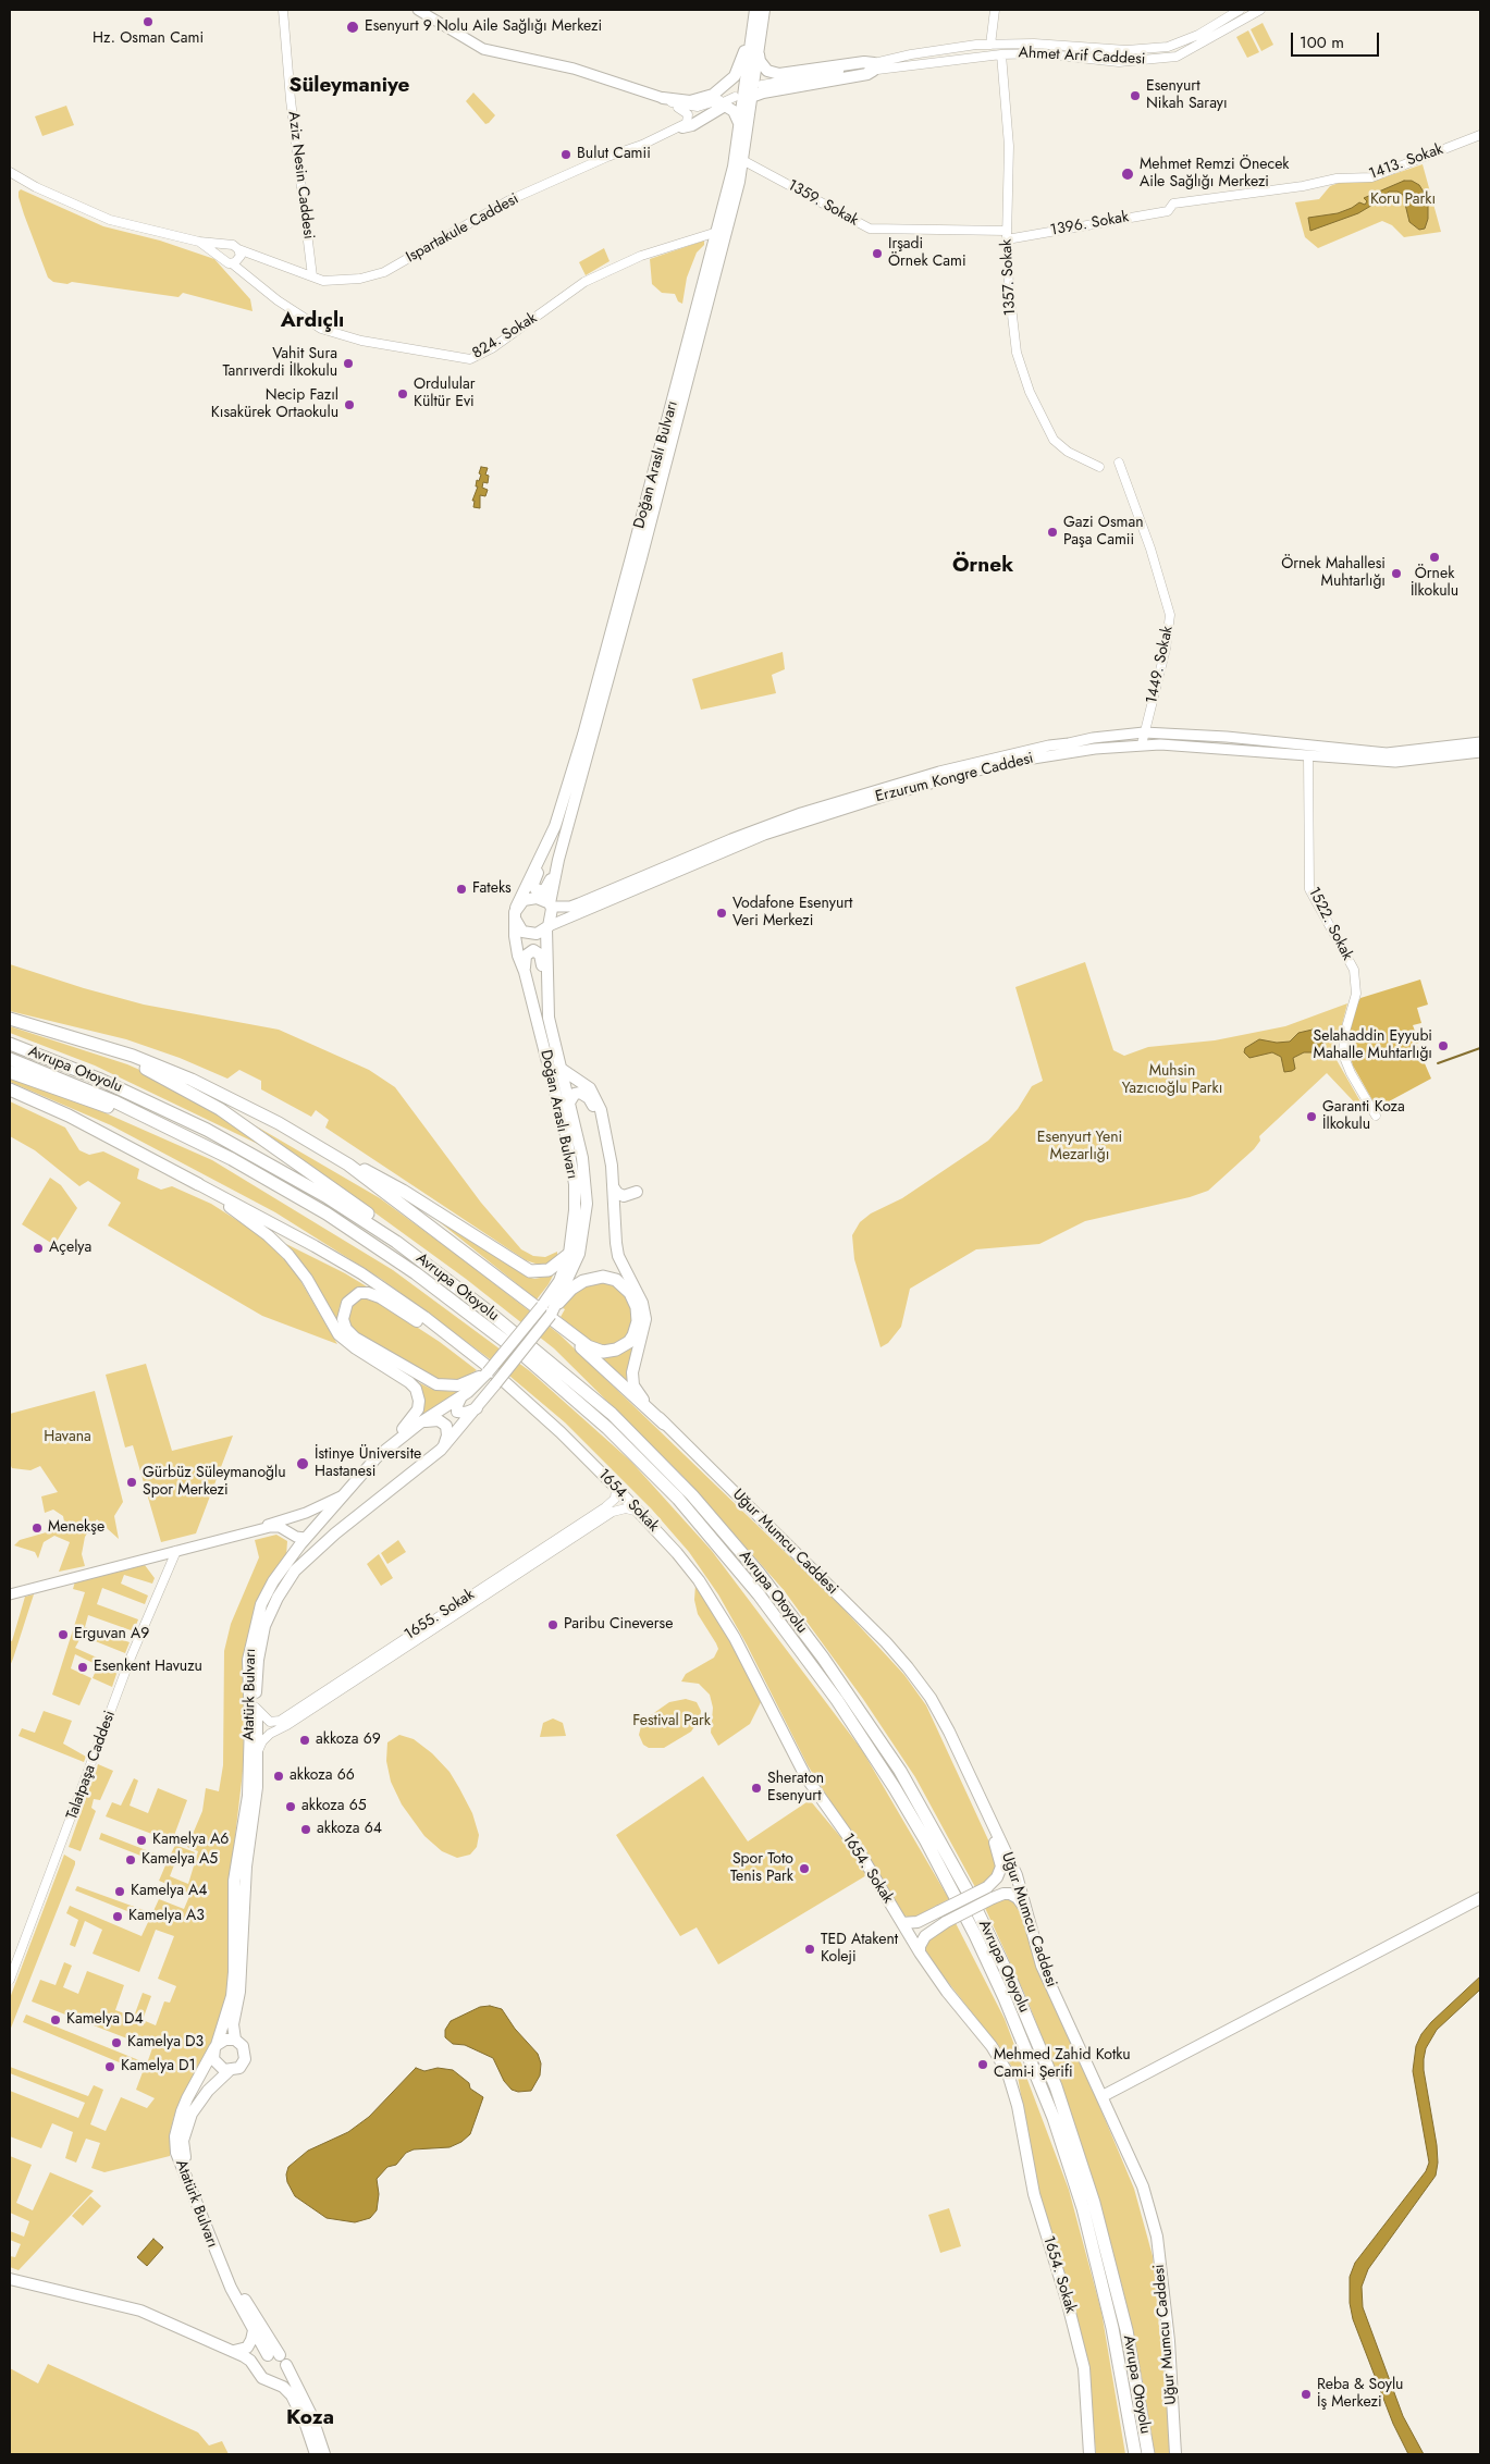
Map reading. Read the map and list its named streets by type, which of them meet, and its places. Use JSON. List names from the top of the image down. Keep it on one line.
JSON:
{"streets":{"highway":["Avrupa Otoyolu"],"main road":["Doğan Araslı Bulvarı","Erzurum Kongre Caddesi","1654. Sokak","Uğur Mumcu Caddesi","Atatürk Bulvarı"],"street":["Ahmet Arif Caddesi","1413. Sokak","Aziz Nesin Caddesi","1359. Sokak","1396. Sokak","Ispartakule Caddesi","1357. Sokak","824. Sokak","1449. Sokak","1522. Sokak","1655. Sokak","Talatpaşa Caddesi"]},"crossings":[["Ahmet Arif Caddesi","1357. Sokak"],["1413. Sokak","1396. Sokak"],["Aziz Nesin Caddesi","Ispartakule Caddesi"],["1359. Sokak","1396. Sokak"],["1359. Sokak","1357. Sokak"],["1359. Sokak","Doğan Araslı Bulvarı"],["1396. Sokak","1357. Sokak"],["Ispartakule Caddesi","824. Sokak"],["824. Sokak","Doğan Araslı Bulvarı"],["Doğan Araslı Bulvarı","Erzurum Kongre Caddesi"],["Doğan Araslı Bulvarı","1654. Sokak"],["Doğan Araslı Bulvarı","Atatürk Bulvarı"],["1449. Sokak","Erzurum Kongre Caddesi"],["Erzurum Kongre Caddesi","1522. Sokak"],["1654. Sokak","1655. Sokak"],["1654. Sokak","Atatürk Bulvarı"],["1655. Sokak","Atatürk Bulvarı"]],"districts":["Süleymaniye","Ardıçlı","Örnek","Koza"],"parks":["Koru Parkı","Muhsin Yazıcıoğlu Parkı","Esenyurt Yeni Mezarlığı","Havana","Festival Park"],"places":["Hz. Osman Cami","Esenyurt 9 Nolu Aile Sağlığı Merkezi","Esenyurt Nikah Sarayı","Bulut Camii","Mehmet Remzi Önecek Aile Sağlığı Merkezi","Irşadi Örnek Cami","Vahit Sura Tanrıverdi İlkokulu","Ordulular Kültür Evi","Necip Fazıl Kısakürek Ortaokulu","Gazi Osman Paşa Camii","Örnek İlkokulu","Örnek Mahallesi Muhtarlığı","Fateks","Vodafone Esenyurt Veri Merkezi","Selahaddin Eyyubi Mahalle Muhtarlığı","Garanti Koza İlkokulu","Açelya","İstinye Üniversite Hastanesi","Gürbüz Süleymanoğlu Spor Merkezi","Menekşe","Paribu Cineverse","Erguvan A9","Esenkent Havuzu","akkoza 69","akkoza 66","Sheraton Esenyurt","akkoza 65","akkoza 64","Kamelya A6","Kamelya A5","Spor Toto Tenis Park","Kamelya A4","Kamelya A3","TED Atakent Koleji","Kamelya D4","Kamelya D3","Mehmed Zahid Kotku Cami-i Şerifi","Kamelya D1","Reba & Soylu İş Merkezi"],"scale_bar":"100 m"}
